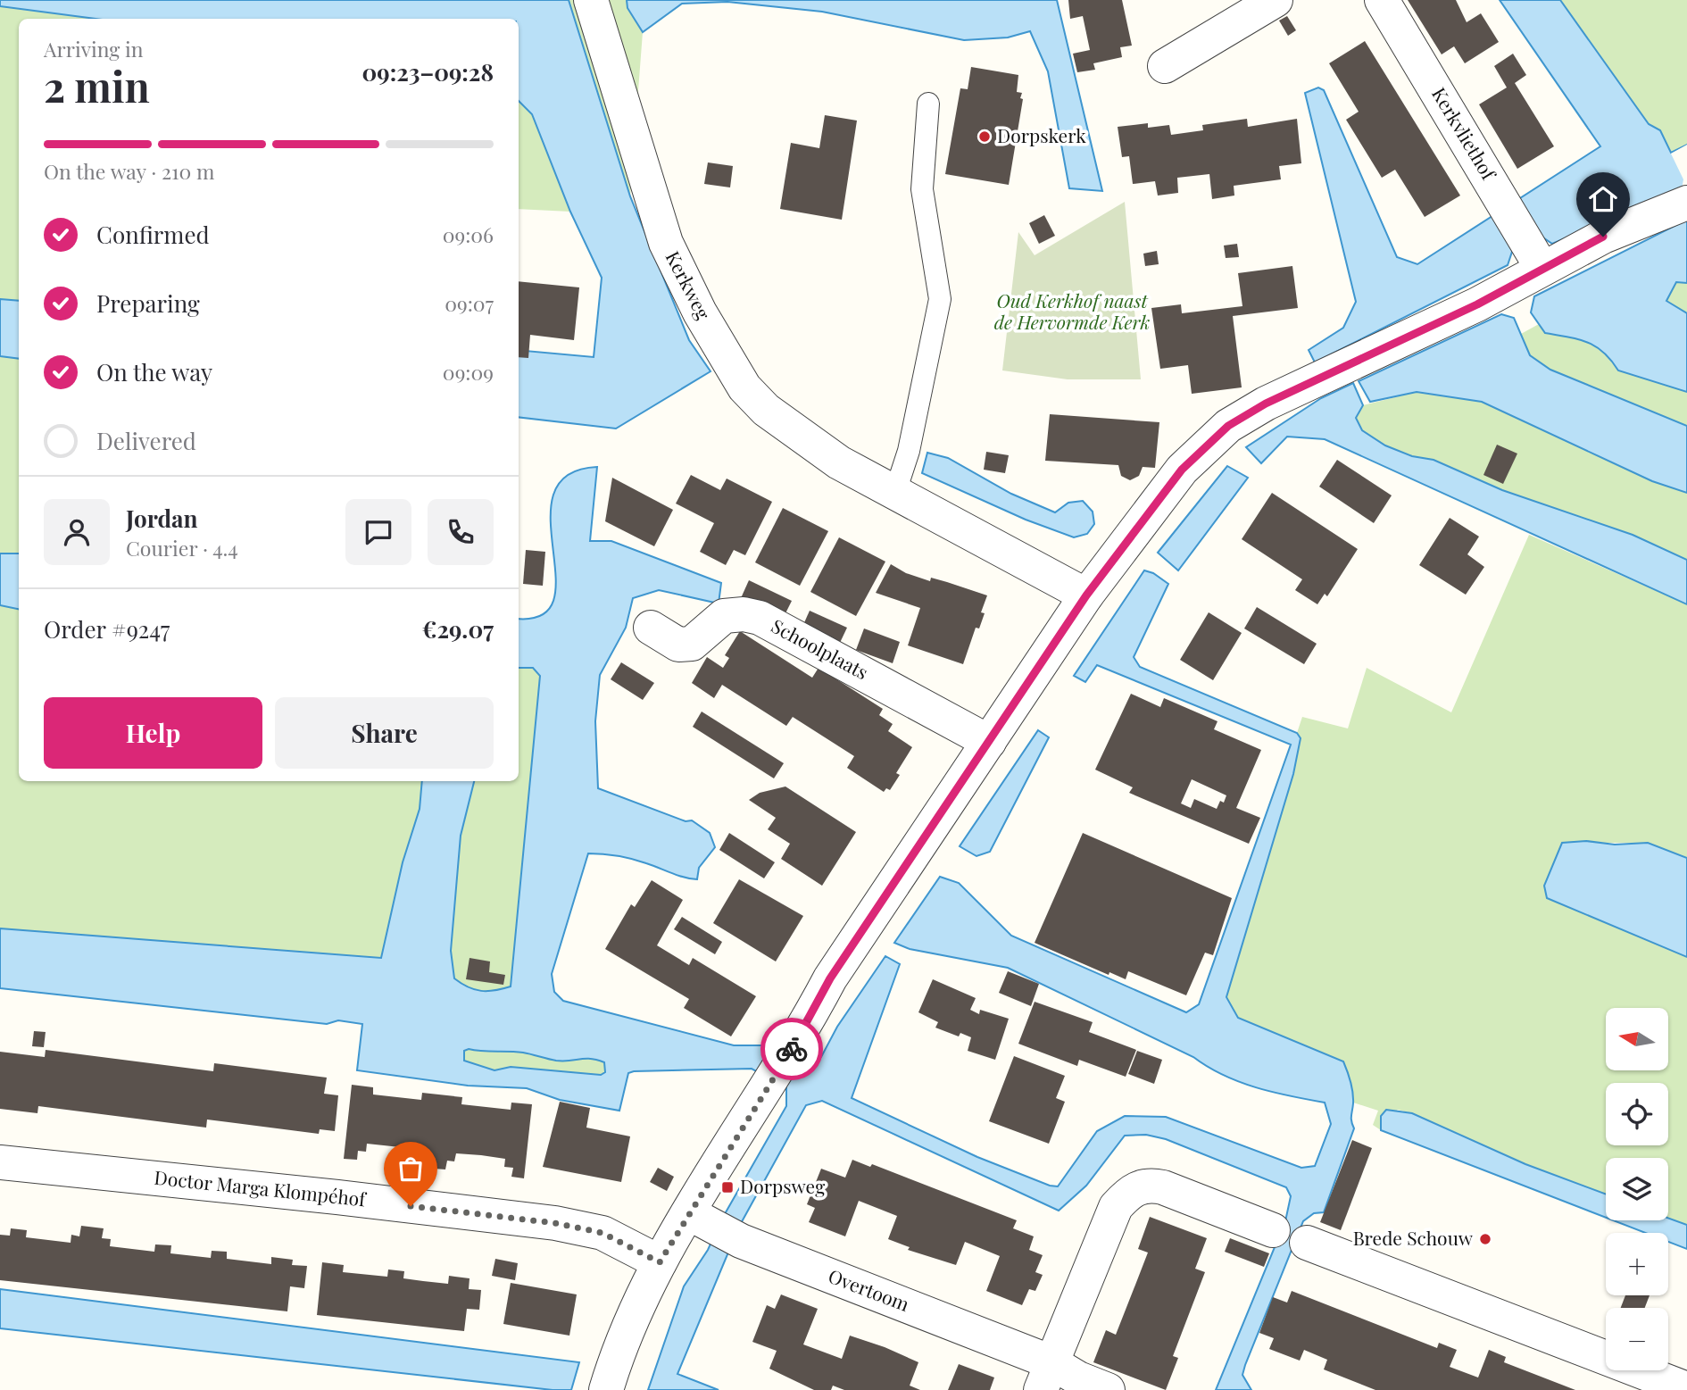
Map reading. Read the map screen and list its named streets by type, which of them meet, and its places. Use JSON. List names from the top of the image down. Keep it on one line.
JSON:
{"streets":{"street":["Kerkvliethof","Kerkweg","Schoolplaats","Doctor Marga Klompéhof","Overtoom"]},"parks":["Oud Kerkhof naast de Hervormde Kerk"],"places":{"other":["Dorpskerk","Brede Schouw"],"transit":["Dorpsweg"]},"north":"left","page":{"heading":["2 min","Arriving in","09:23–09:28"],"panel":["Jordan","Courier · 4.4","Order #9247","€29.07"],"bar":"On the way · 210 m","list":[["Confirmed","09:06"],["Preparing","09:07"],["On the way","09:09"],"Delivered"],"buttons":["Help","Share"],"map_buttons":["+","−"]}}
